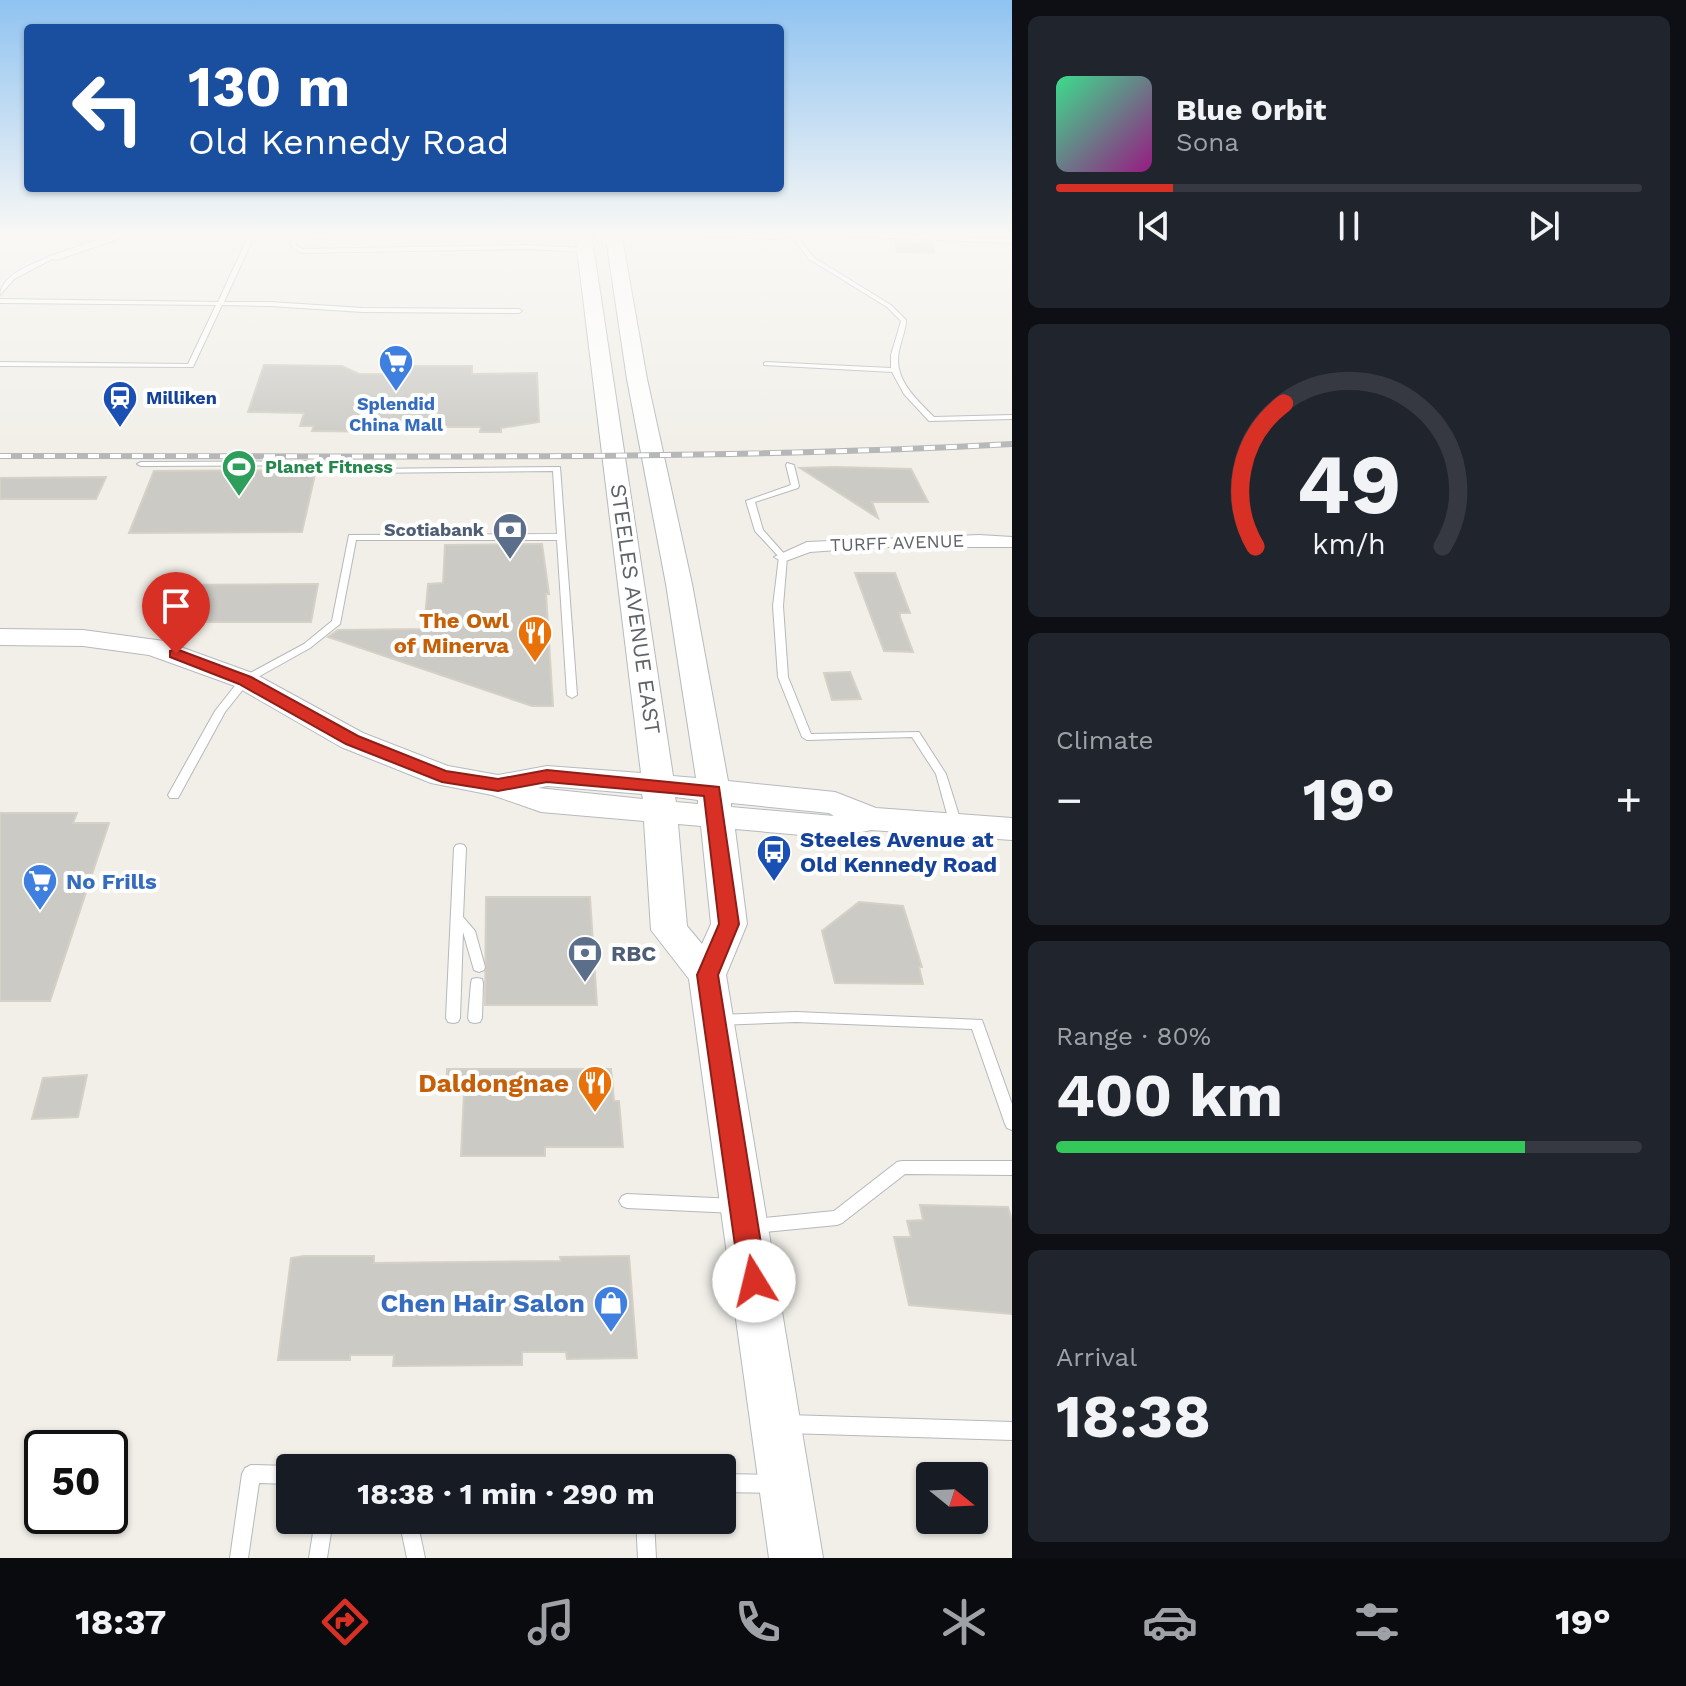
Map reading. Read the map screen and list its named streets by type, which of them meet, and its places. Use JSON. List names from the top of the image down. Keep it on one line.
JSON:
{"streets":{"main road":["STEELES AVENUE EAST"],"street":["TURFF AVENUE"]},"places":{"supermarket":["Splendid China Mall","No Frills"],"station":["Milliken"],"sports":["Planet Fitness"],"bank":["Scotiabank","RBC"],"restaurant":["The Owl of Minerva","Daldongnae"],"bus stop":["Steeles Avenue at Old Kennedy Road"],"shop":["Chen Hair Salon"]},"north":"right","page":{"turn":["130 m","Old Kennedy Road"],"song":["Blue Orbit","Sona"],"tile":["Climate",["Range · 80%","400 km"],["Arrival","18:38"]],"heat":["−","19°","+"],"limit":"50","trip":"18:38 · 1 min · 290 m","tabs":["18:37","19°"],"gauge":["49","km/h"]}}
